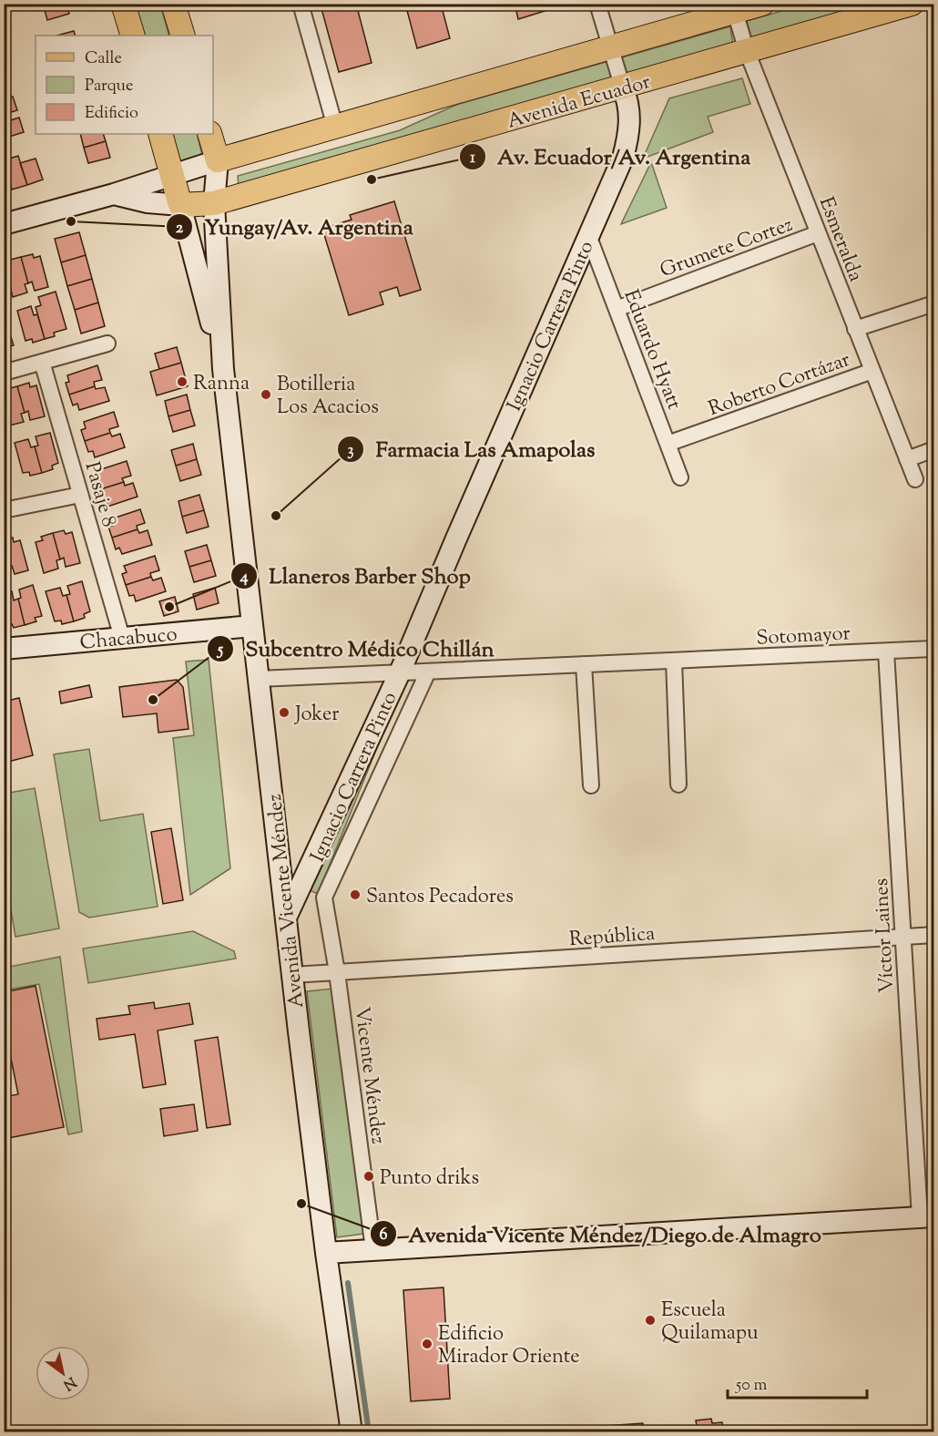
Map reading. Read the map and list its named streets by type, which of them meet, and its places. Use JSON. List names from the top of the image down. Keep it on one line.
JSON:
{"streets":{"main road":["Avenida Ecuador","Avenida Vicente Méndez"],"street":["Esmeralda","Grumete Cortez","Ignacio Carrera Pinto","Eduardo Hyatt","Roberto Cortázar","Pasaje 8","Sotomayor","Chacabuco","República","Víctor Laines","Vicente Méndez"]},"crossings":[["Avenida Ecuador","Esmeralda"],["Avenida Ecuador","Ignacio Carrera Pinto"],["Avenida Ecuador","Avenida Vicente Méndez"],["Esmeralda","Grumete Cortez"],["Esmeralda","Roberto Cortázar"],["Grumete Cortez","Eduardo Hyatt"],["Ignacio Carrera Pinto","Eduardo Hyatt"],["Ignacio Carrera Pinto","Sotomayor"],["Ignacio Carrera Pinto","Avenida Vicente Méndez"],["Ignacio Carrera Pinto","República"],["Ignacio Carrera Pinto","Vicente Méndez"],["Eduardo Hyatt","Roberto Cortázar"],["Pasaje 8","Chacabuco"],["Sotomayor","Avenida Vicente Méndez"],["Sotomayor","Víctor Laines"],["Chacabuco","Avenida Vicente Méndez"],["Avenida Vicente Méndez","República"],["República","Víctor Laines"],["República","Vicente Méndez"]],"places":["Av. Ecuador/Av. Argentina","Yungay/Av. Argentina","Ranna","Botilleria Los Acacios","Farmacia Las Amapolas","Llaneros Barber Shop","Subcentro Médico Chillán","Joker","Santos Pecadores","Punto driks","Avenida Vicente Méndez/Diego de Almagro","Escuela Quilamapu","Edificio Mirador Oriente"],"legend":["Calle","Parque","Edificio"],"scale_bar":"50 m","north":"bottom right"}
